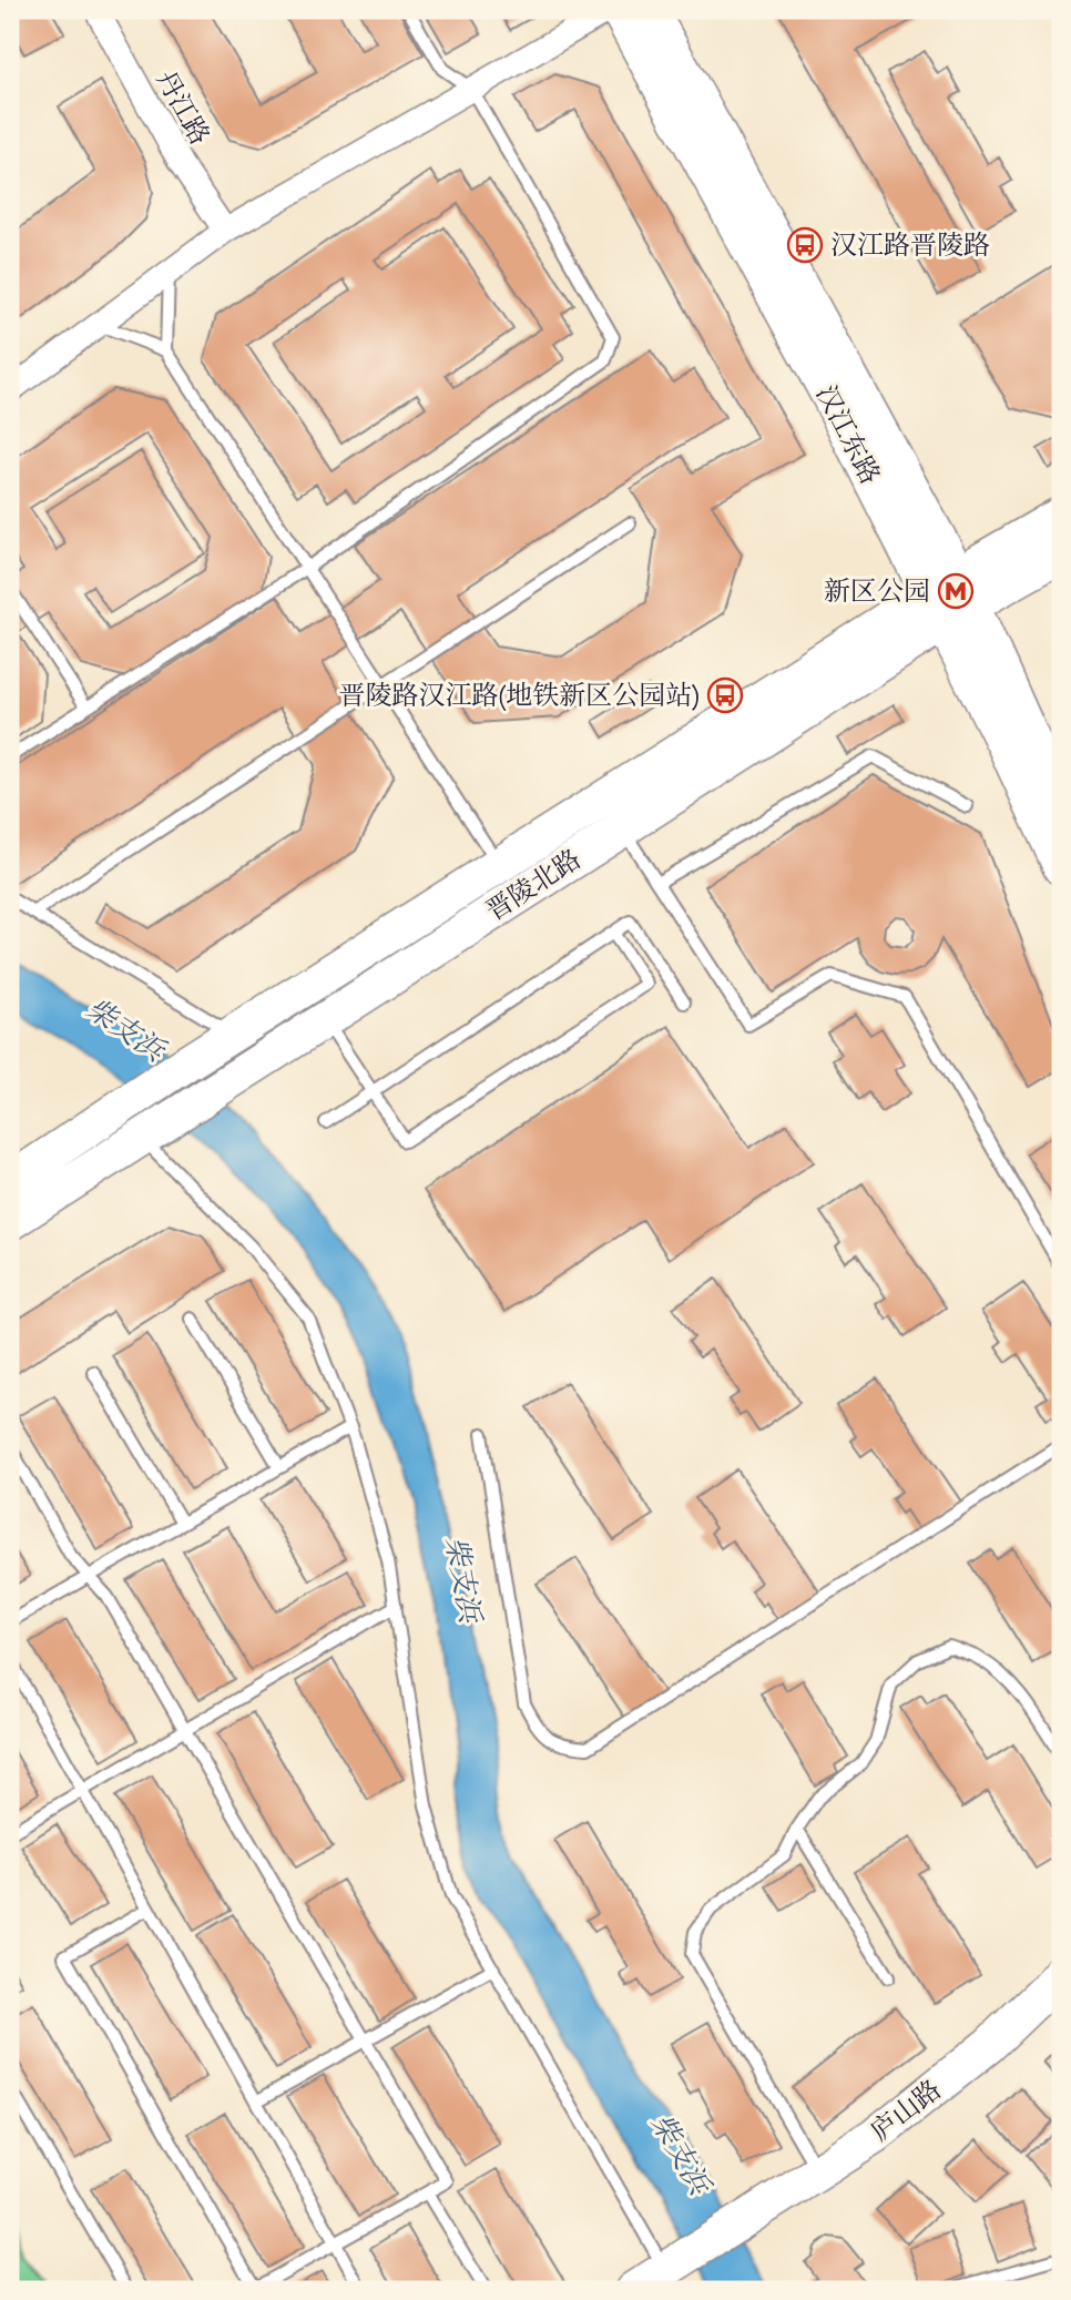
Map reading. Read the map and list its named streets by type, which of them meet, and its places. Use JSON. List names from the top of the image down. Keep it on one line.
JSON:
{"streets":{"main road":["汉江东路","晋陵北路","庐山路"],"street":["丹江路"]},"crossings":[["汉江东路","晋陵北路"]],"water":["柴支浜"],"places":{"bus stop":["汉江路晋陵路","晋陵路汉江路(地铁新区公园站)"],"metro station":["新区公园"]}}
